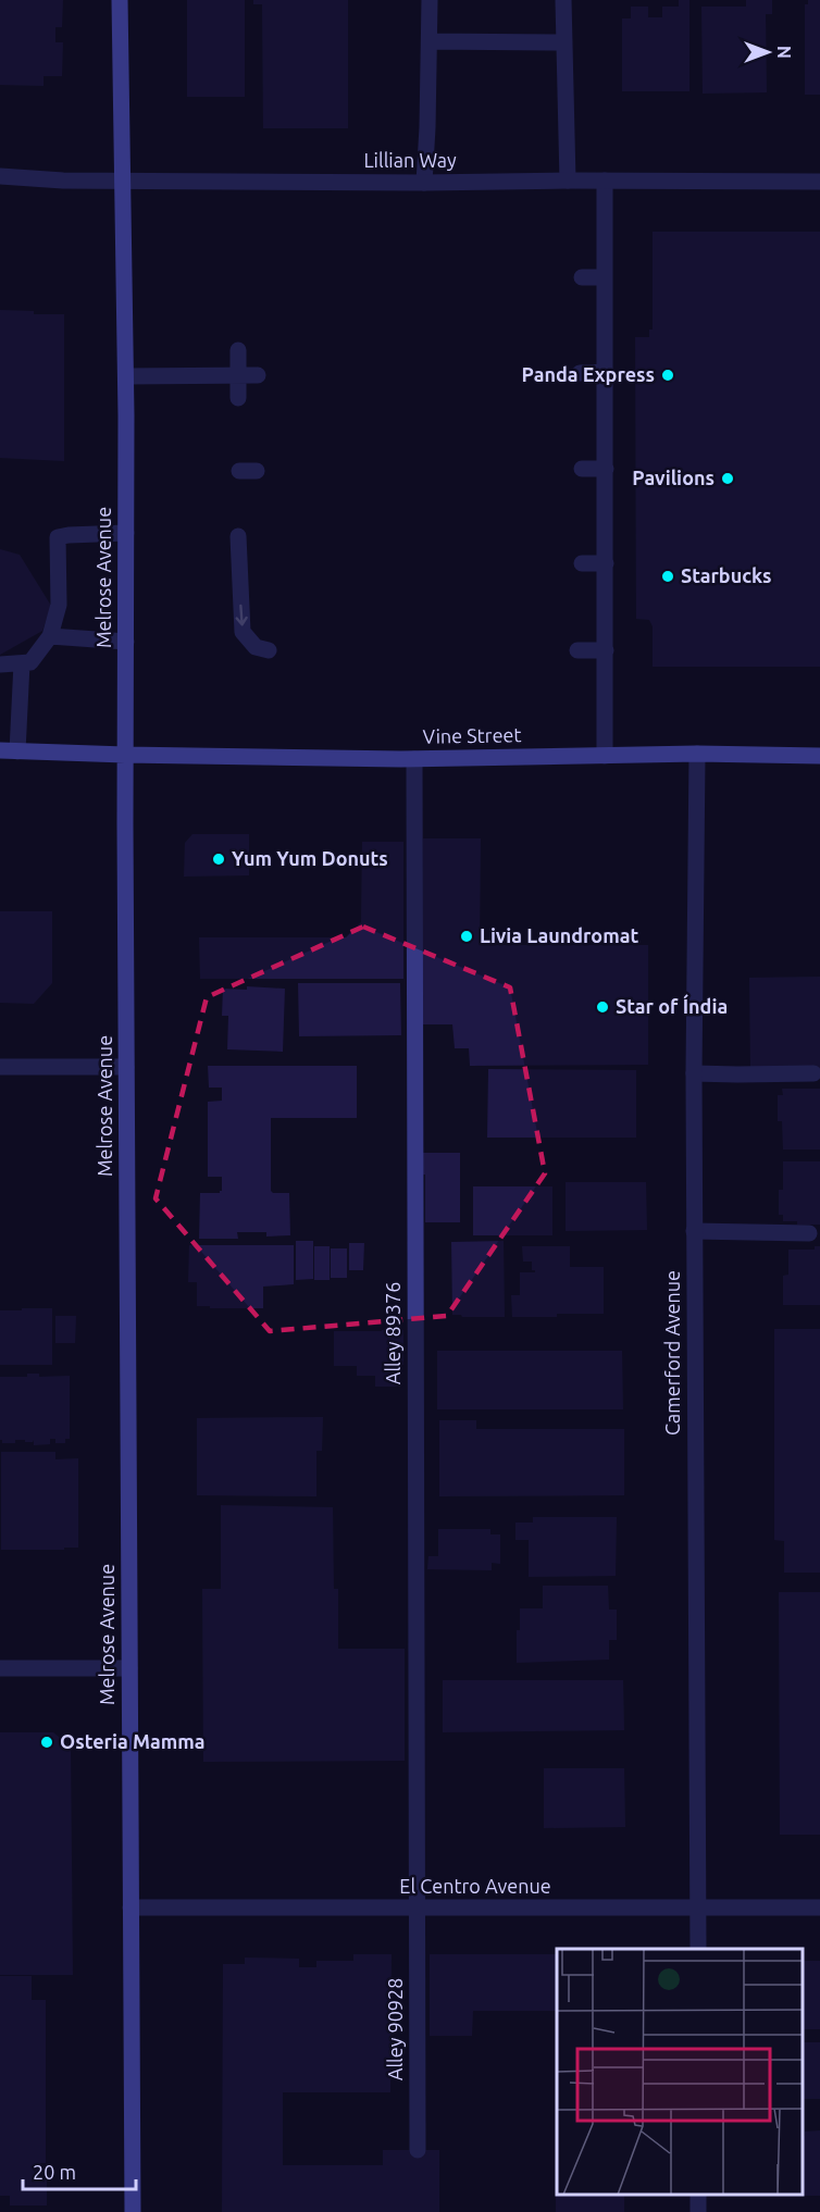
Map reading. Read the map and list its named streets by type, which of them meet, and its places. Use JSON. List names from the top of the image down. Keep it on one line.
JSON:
{"streets":{"main road":["Melrose Avenue","Vine Street"],"street":["Lillian Way","Alley 89376","Camerford Avenue","El Centro Avenue","Alley 90928"]},"crossings":[["Lillian Way","Melrose Avenue"],["Melrose Avenue","Vine Street"],["Melrose Avenue","El Centro Avenue"],["Vine Street","Alley 89376"],["Vine Street","Camerford Avenue"],["Alley 89376","El Centro Avenue"],["Alley 89376","Alley 90928"],["Camerford Avenue","El Centro Avenue"],["El Centro Avenue","Alley 90928"]],"places":["Panda Express","Pavilions","Starbucks","Yum Yum Donuts","Livia Laundromat","Star of Índia","Osteria Mamma"],"scale_bar":"20 m","north":"right"}
